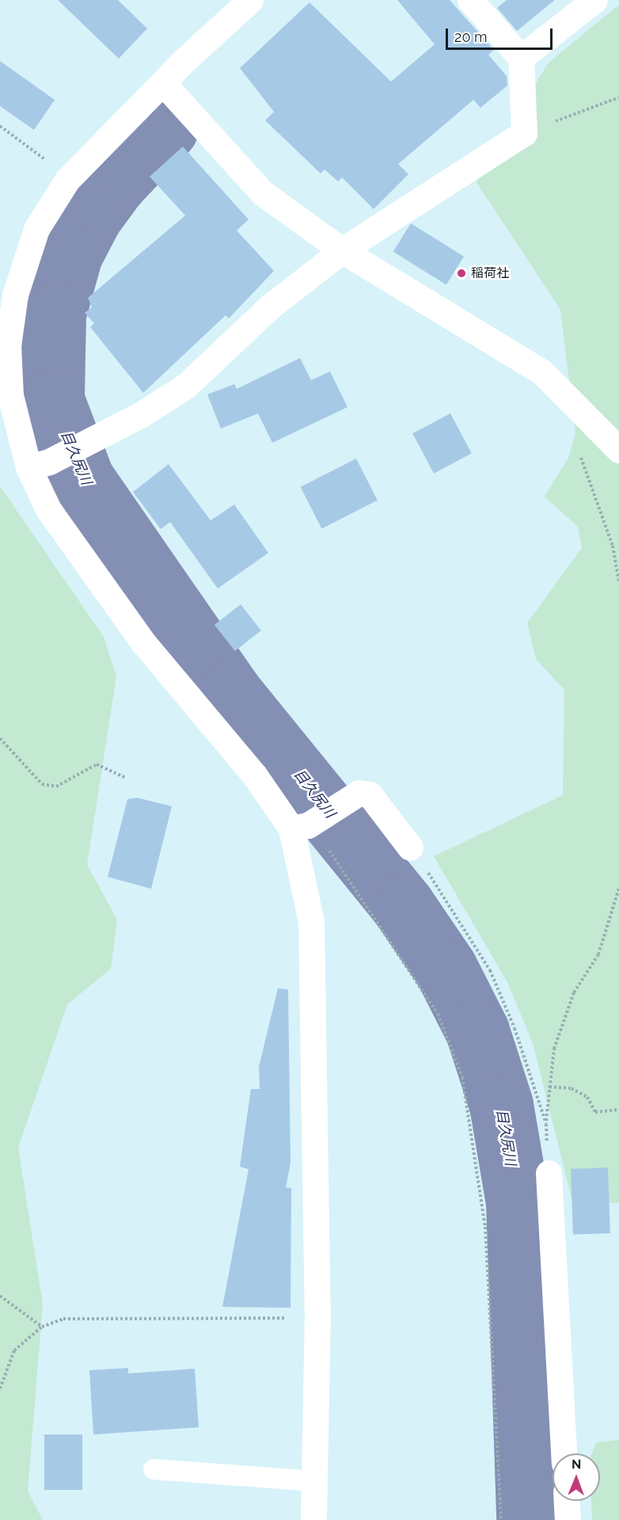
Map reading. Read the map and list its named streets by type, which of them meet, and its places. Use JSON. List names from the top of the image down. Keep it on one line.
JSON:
{"water":["目久尻川"],"places":["稲荷社"],"scale_bar":"20 m","north":"top"}
